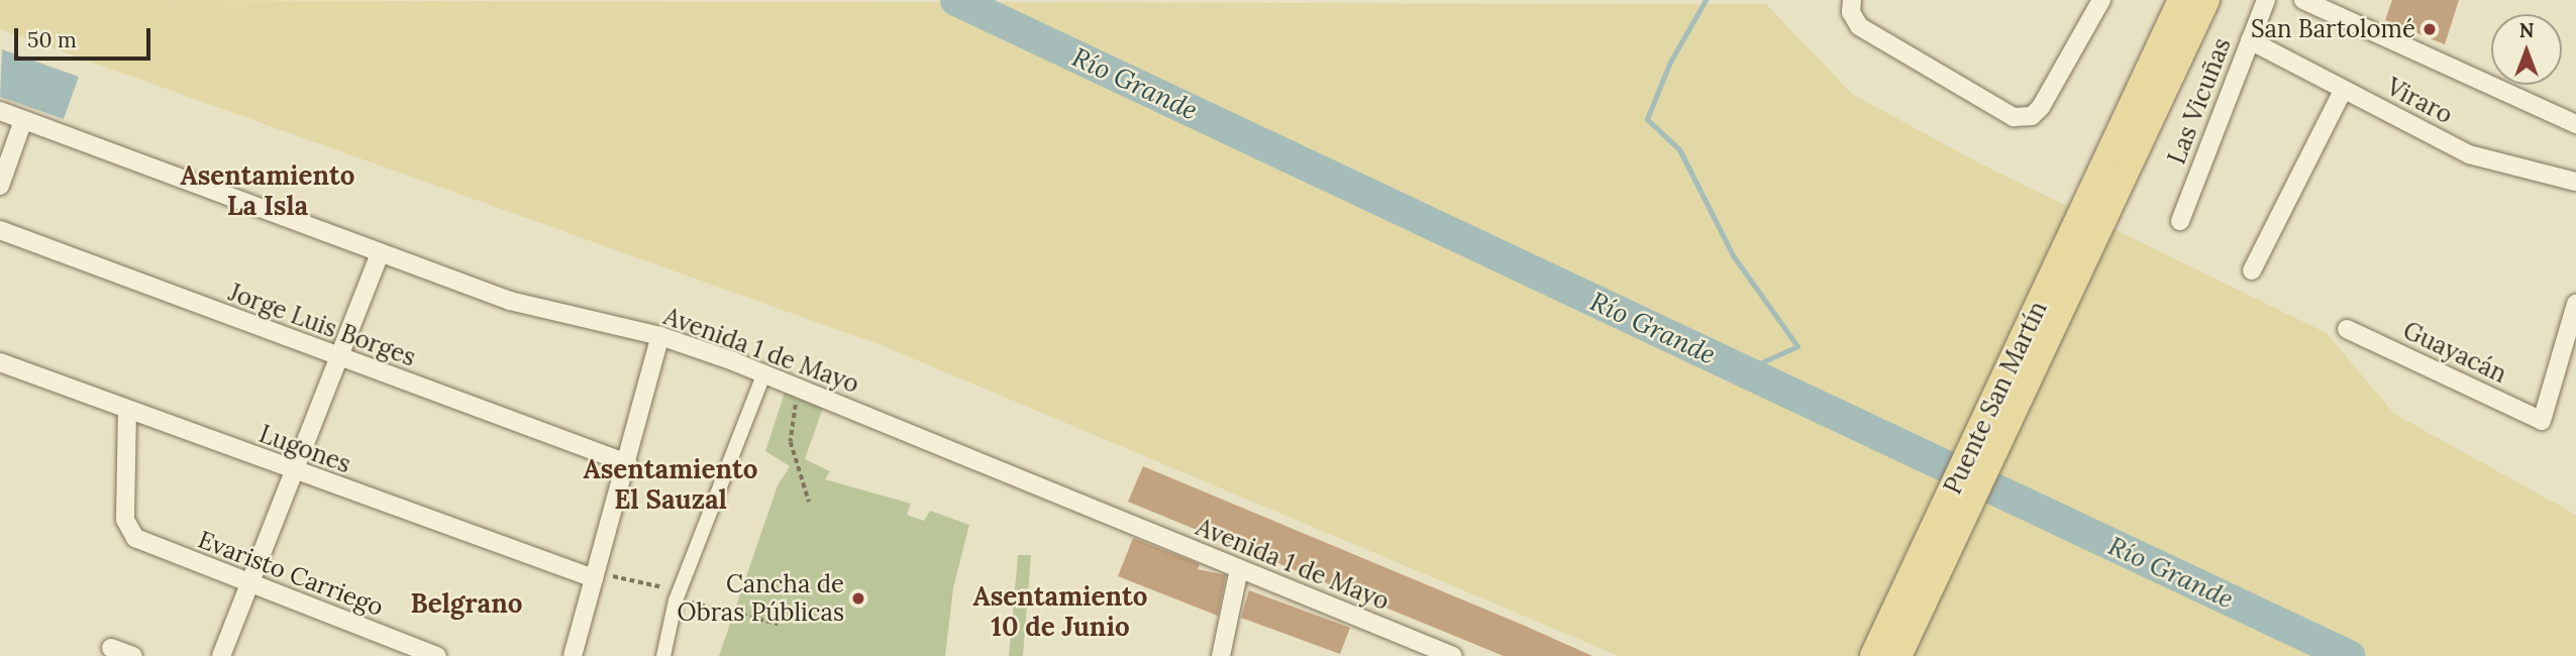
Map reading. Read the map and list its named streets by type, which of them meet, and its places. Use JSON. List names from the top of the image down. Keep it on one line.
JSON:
{"streets":{"main road":["Puente San Martín"],"street":["Las Vicuñas","Viraro","Jorge Luis Borges","Avenida 1 de Mayo","Guayacán","Lugones","Evaristo Carriego"]},"crossings":[["Las Vicuñas","Viraro"],["Lugones","Evaristo Carriego"]],"districts":["Asentamiento La Isla","Asentamiento El Sauzal","Asentamiento 10 de Junio","Belgrano"],"water":["Río Grande"],"places":["San Bartolomé","Cancha de Obras Públicas"],"scale_bar":"50 m","north":"top"}
